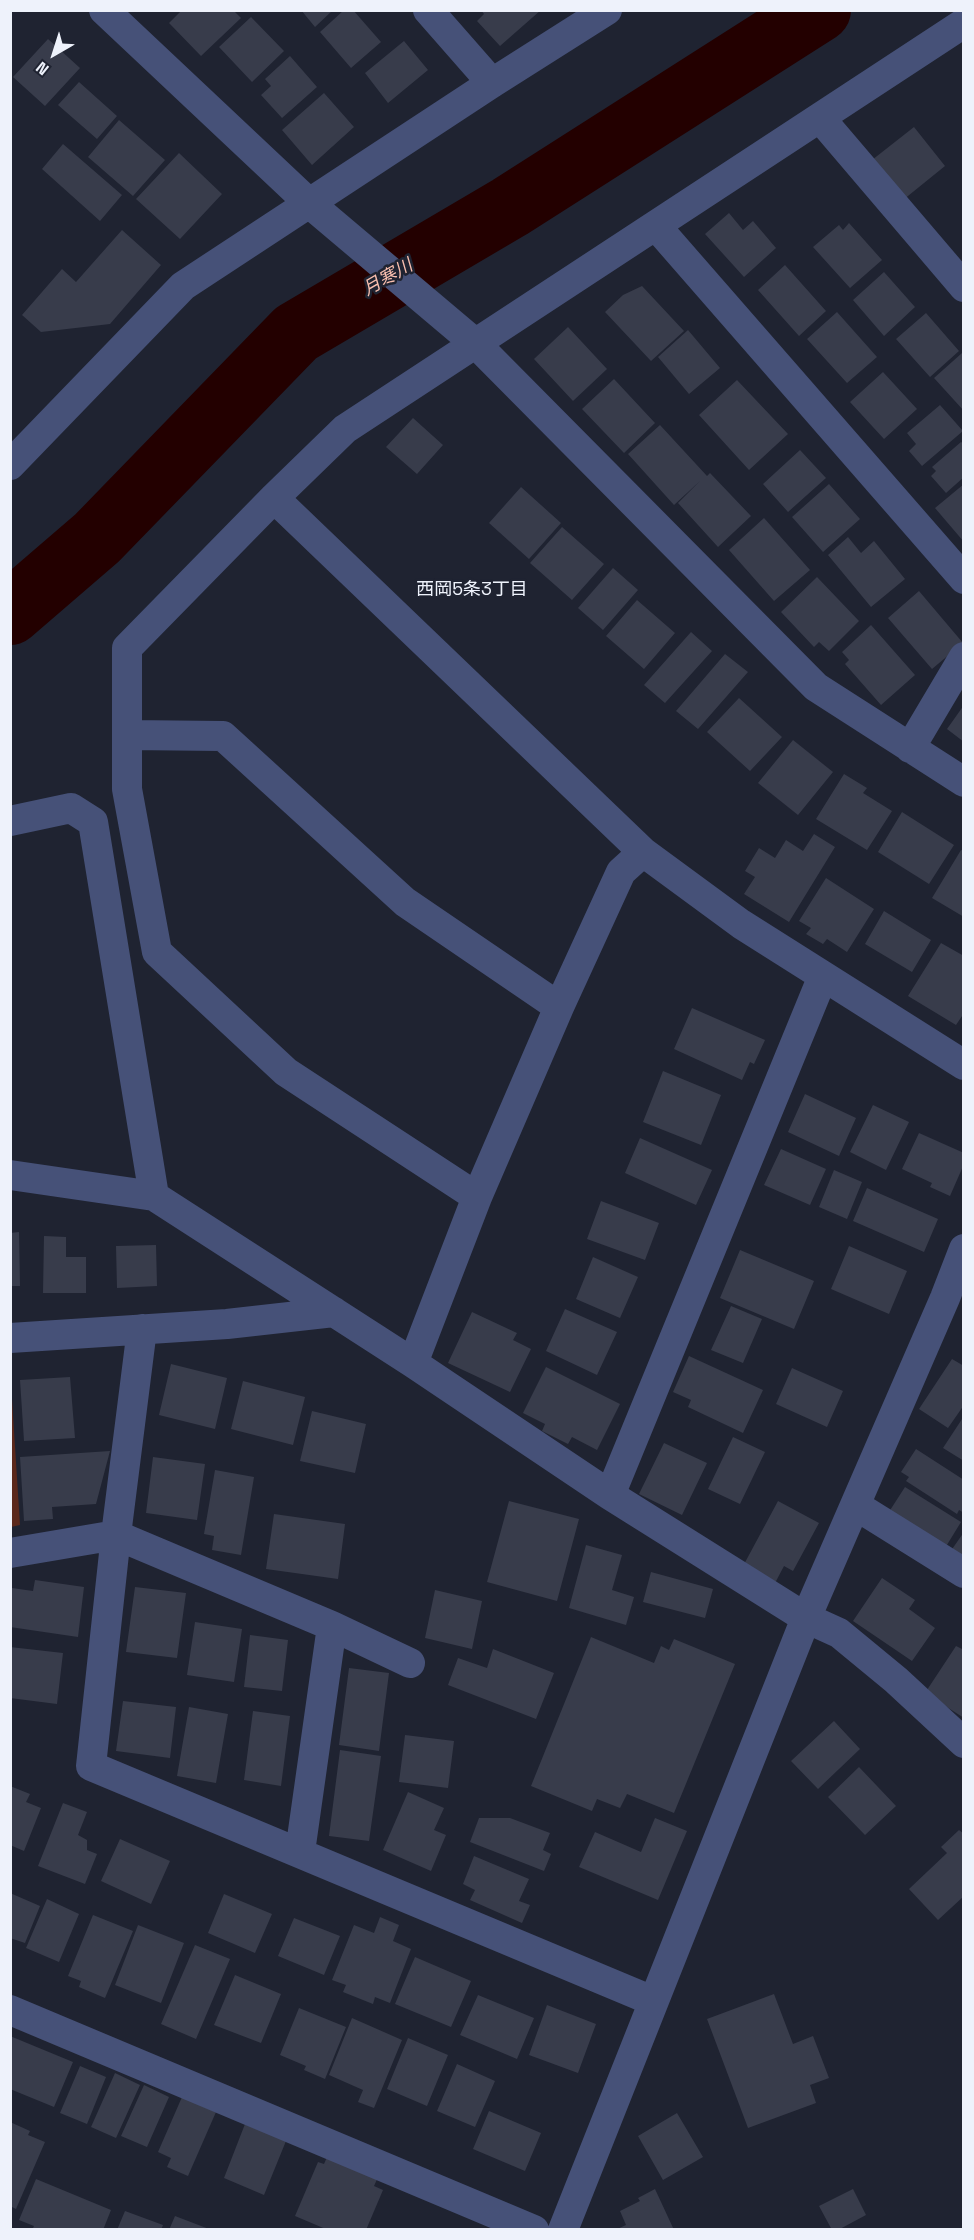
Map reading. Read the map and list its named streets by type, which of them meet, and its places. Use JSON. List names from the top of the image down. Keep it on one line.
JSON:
{"districts":["西岡5条3丁目"],"water":["月寒川"],"north":"bottom left"}
